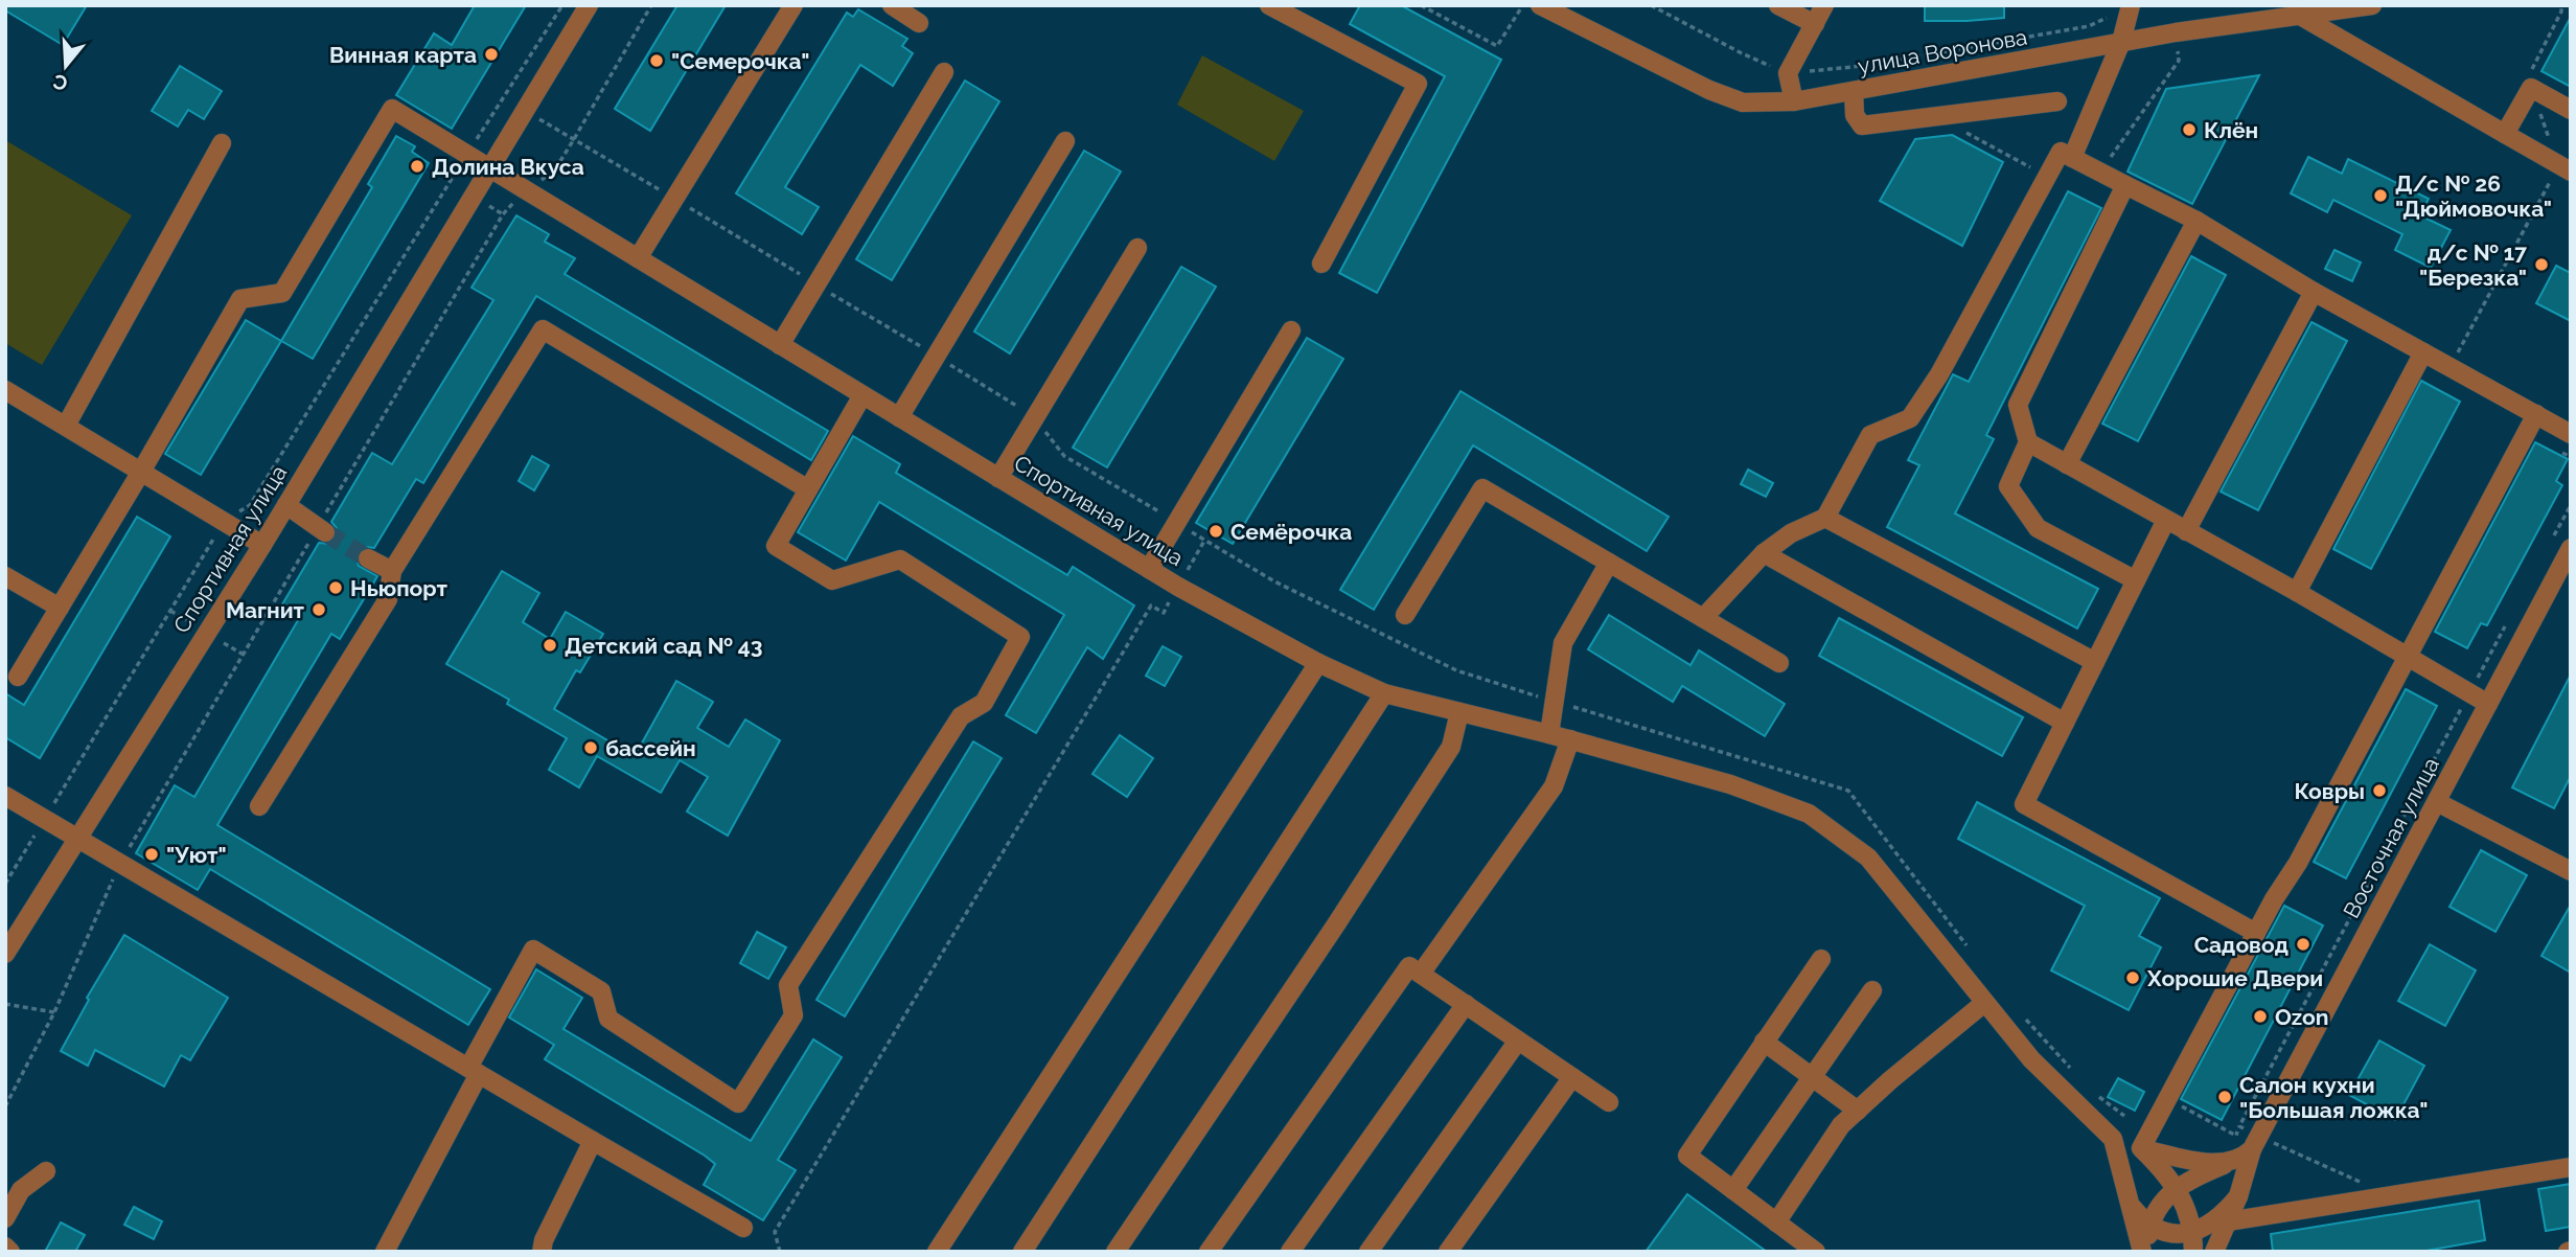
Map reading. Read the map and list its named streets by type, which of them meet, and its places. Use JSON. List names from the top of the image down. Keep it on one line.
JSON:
{"streets":{"street":["улица Воронова","Спортивная улица","Восточная улица"]},"places":["Винная карта","\"Семерочка\"","Клён","Долина Вкуса","Д/с № 26 \"Дюймовочка\"","д/с № 17 \"Березка\"","Семёрочка","Ньюпорт","Магнит","Детский сад № 43","бассейн","Ковры","\"Уют\"","Садовод","Хорошие Двери","Ozon","Салон кухни \"Большая ложка\""],"north":"bottom"}
